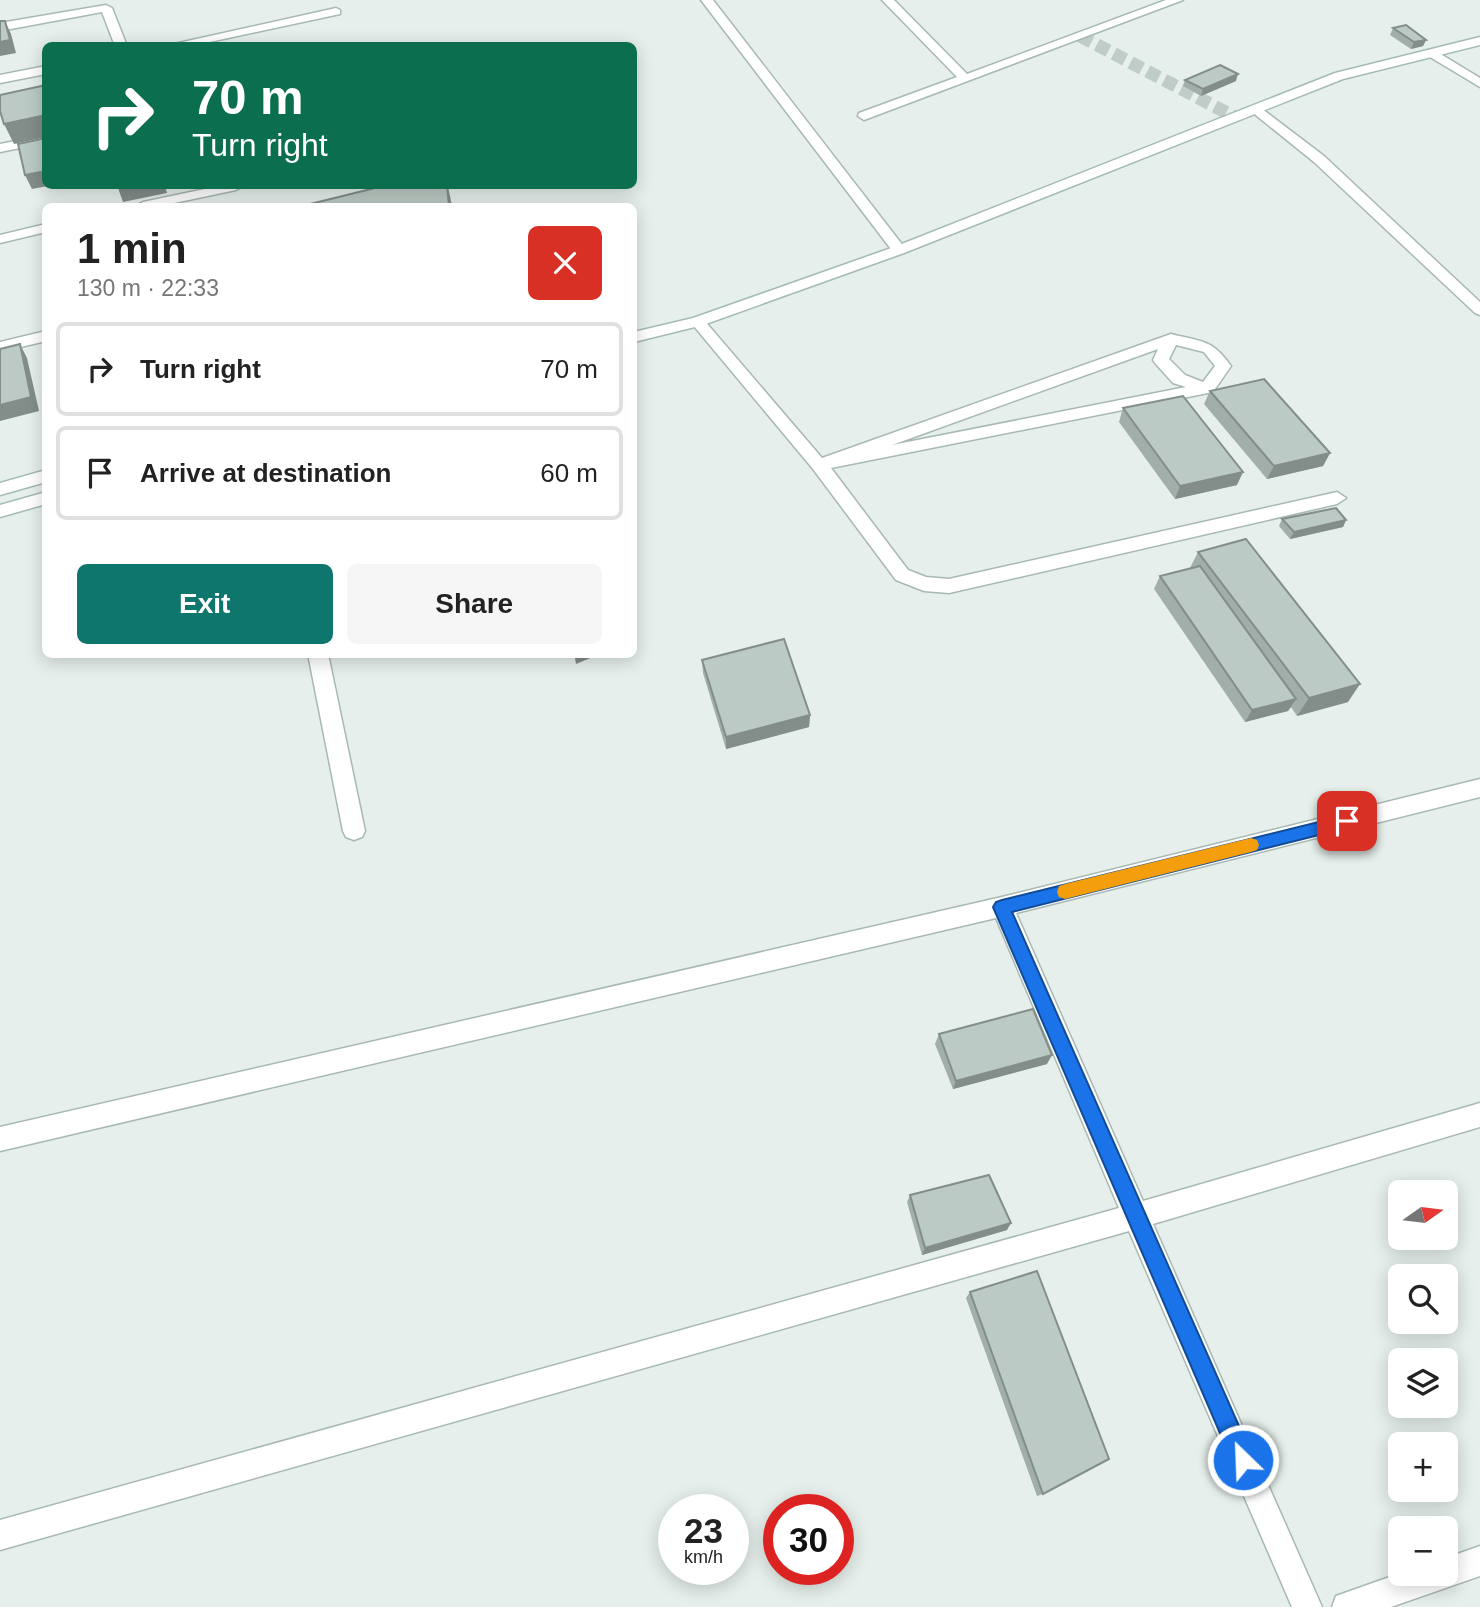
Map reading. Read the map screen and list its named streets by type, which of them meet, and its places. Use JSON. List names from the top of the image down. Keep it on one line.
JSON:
{"north":"right","page":{"turn":["70 m","Turn right"],"heading":["1 min","130 m · 22:33"],"list":[{"name":"Turn right","value":"70 m"},{"name":"Arrive at destination","value":"60 m"}],"buttons":["Exit","Share"],"map_buttons":["+","−"],"speed":"23 km/h","limit":"30"}}
